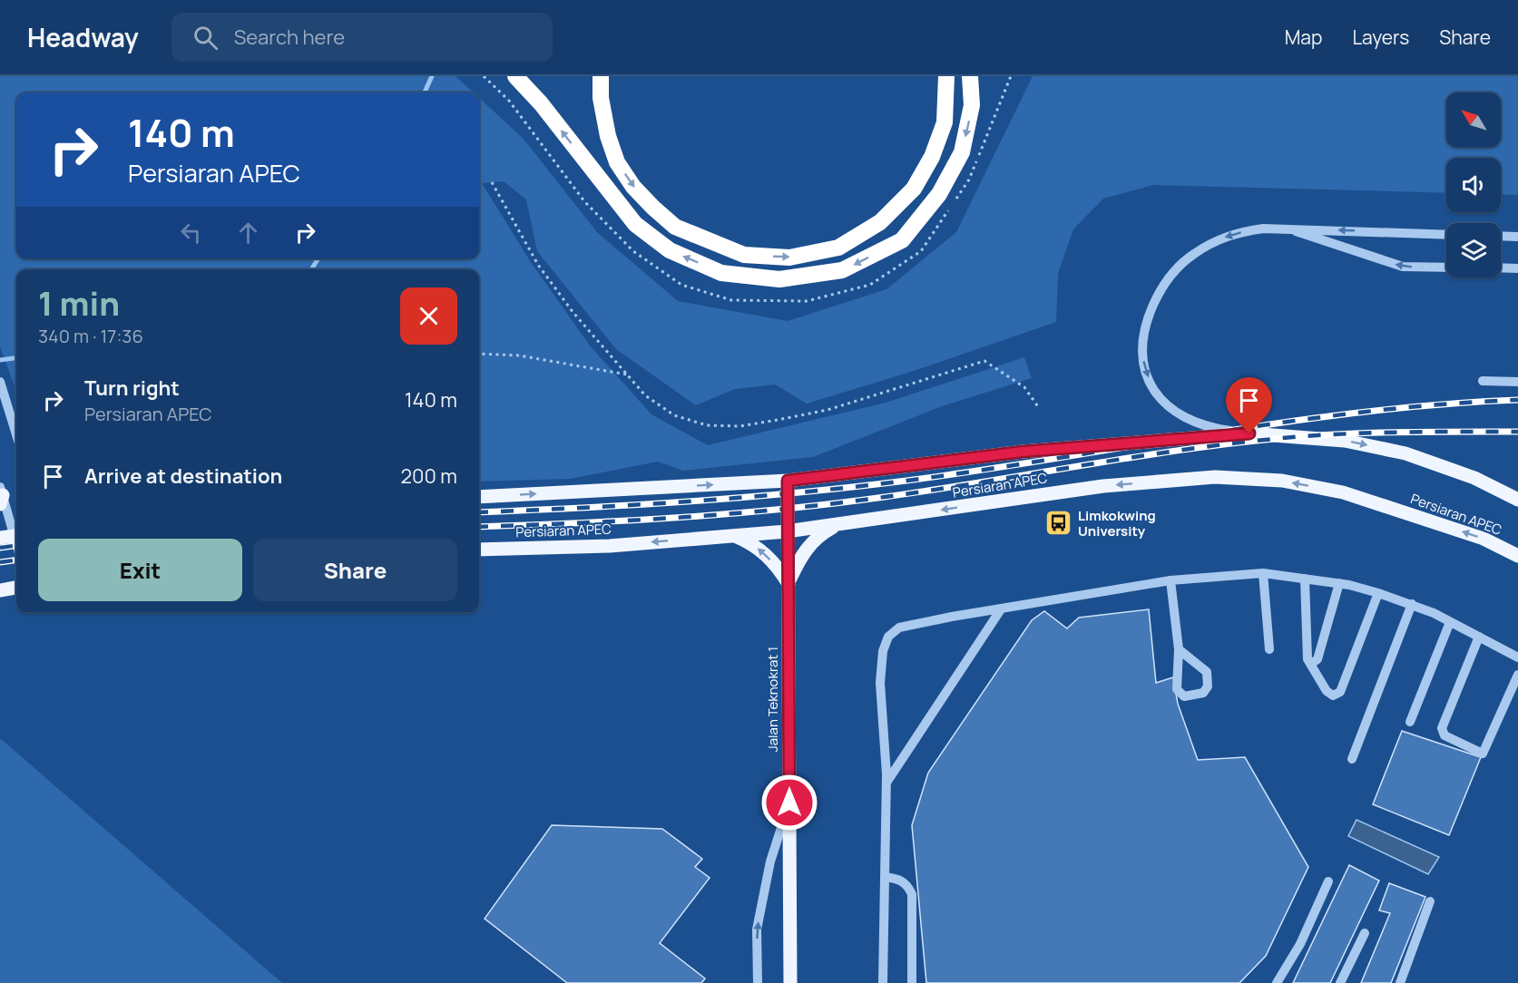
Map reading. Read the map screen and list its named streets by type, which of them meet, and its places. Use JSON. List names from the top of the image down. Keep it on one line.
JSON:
{"streets":{"main road":["Persiaran APEC","Jalan Teknokrat 1"]},"crossings":[["Persiaran APEC","Jalan Teknokrat 1"]],"places":{"bus stop":["Limkokwing University"]},"north":"top left","page":{"header":"Headway","search":"Search here","nav":["Map","Layers","Share"],"turn":["140 m","Persiaran APEC"],"heading":["1 min","340 m · 17:36"],"list":[{"name":"Turn right","note":"Persiaran APEC","value":"140 m"},{"name":"Arrive at destination","value":"200 m"}],"buttons":["Exit","Share"]}}
